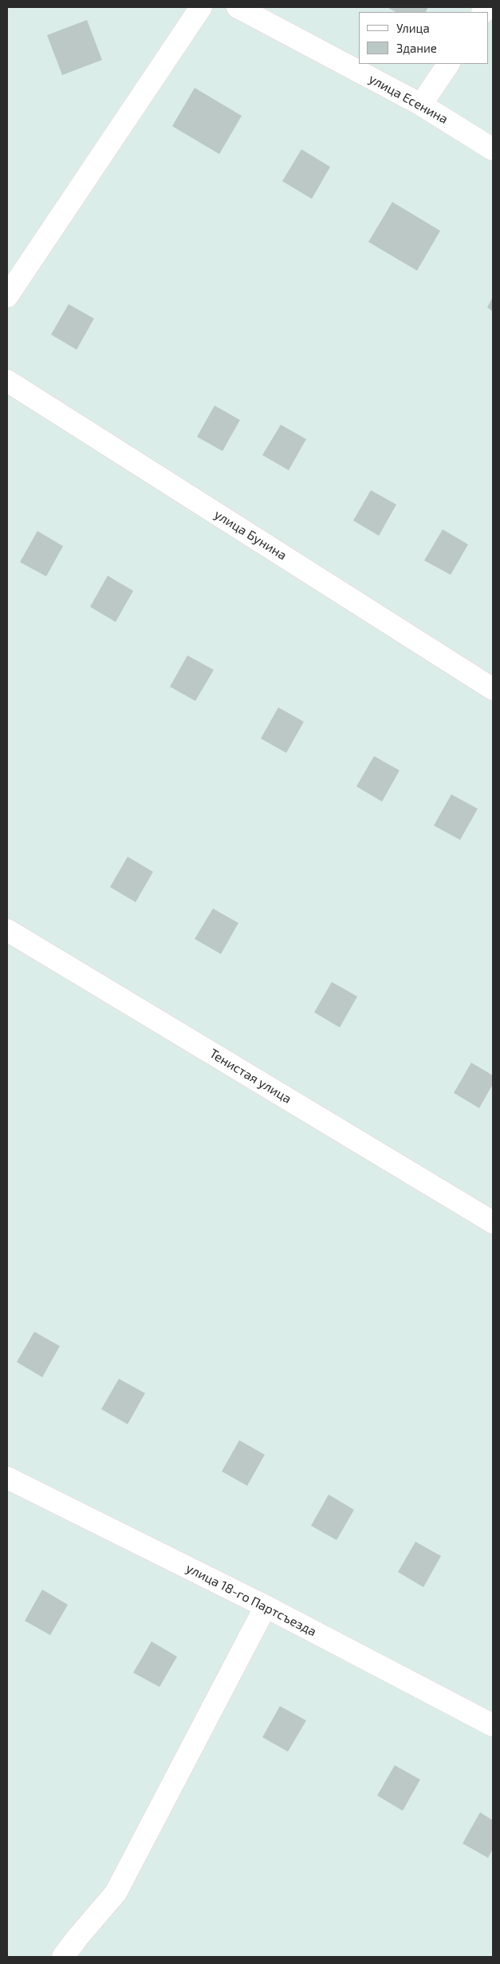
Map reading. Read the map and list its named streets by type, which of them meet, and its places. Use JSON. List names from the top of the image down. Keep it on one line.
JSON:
{"streets":{"street":["улица Есенина","улица Бунина","Тенистая улица","улица 18-го Партсъезда"]},"legend":["Улица","Здание"]}
